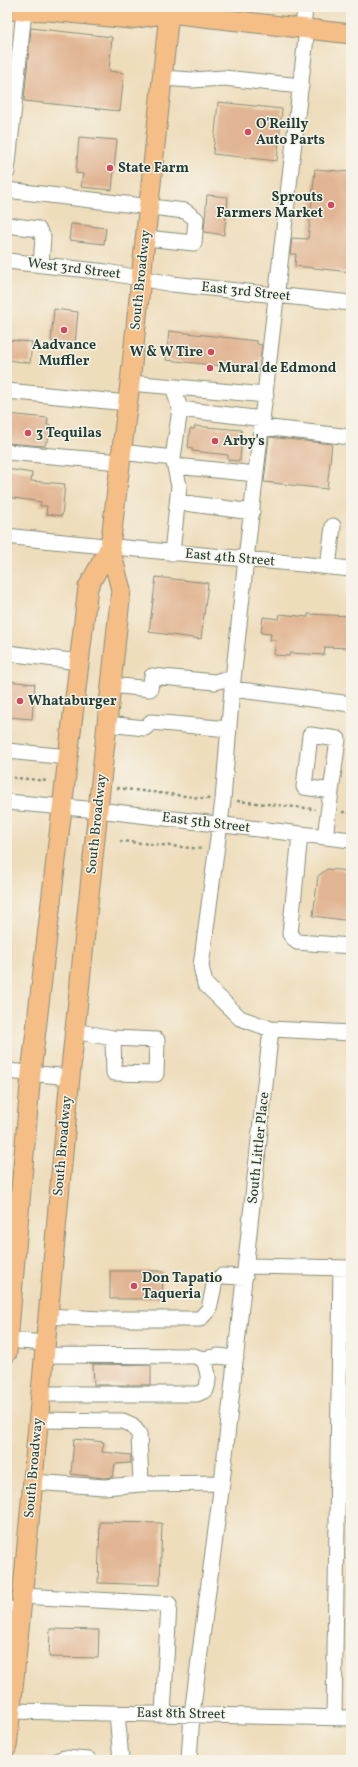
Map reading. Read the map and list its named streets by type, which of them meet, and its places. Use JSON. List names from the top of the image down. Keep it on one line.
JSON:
{"streets":{"main road":["South Broadway"],"street":["West 3rd Street","East 3rd Street","East 4th Street","East 5th Street","South Littler Place","East 8th Street"]},"crossings":[["West 3rd Street","South Broadway"],["West 3rd Street","East 3rd Street"],["South Broadway","East 3rd Street"],["South Broadway","East 4th Street"],["South Broadway","East 5th Street"],["South Broadway","East 8th Street"],["South Littler Place","East 8th Street"]],"places":["O'Reilly Auto Parts","State Farm","Sprouts Farmers Market","Aadvance Muffler","W & W Tire","Mural de Edmond","3 Tequilas","Arby's","Whataburger","Don Tapatio Taqueria"]}
